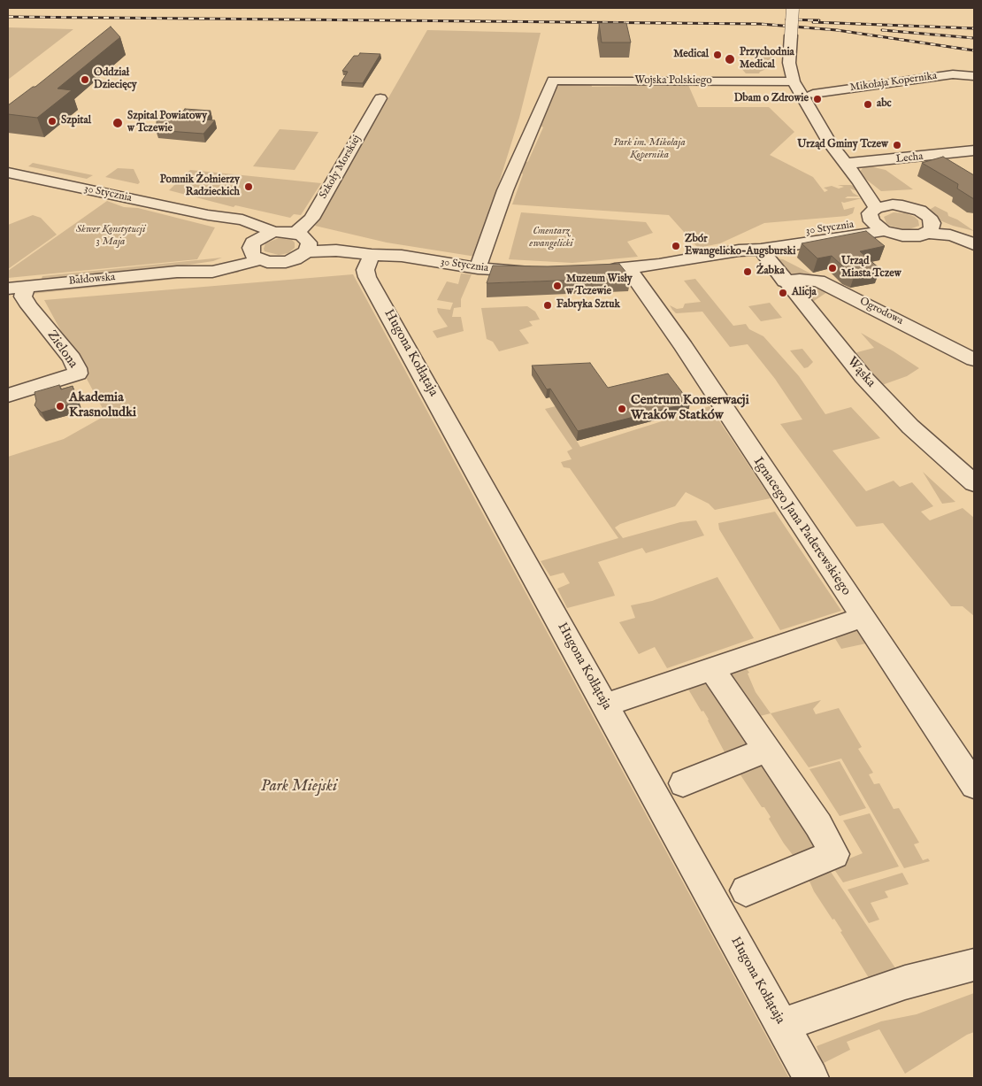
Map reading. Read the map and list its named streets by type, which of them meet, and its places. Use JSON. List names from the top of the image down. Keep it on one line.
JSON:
{"streets":{"street":["Wojska Polskiego","Mikołaja Kopernika","Lecha","Szkoły Morskiej","30 Stycznia","Bałdowska","Ogrodowa","Zielona","Hugona Kołłątaja","Wąska","Ignacego Jana Paderewskiego"]},"crossings":[["Wojska Polskiego","30 Stycznia"],["Szkoły Morskiej","30 Stycznia"],["30 Stycznia","Bałdowska"],["30 Stycznia","Hugona Kołłątaja"],["30 Stycznia","Wąska"],["30 Stycznia","Ignacego Jana Paderewskiego"],["Bałdowska","Zielona"],["Ogrodowa","Wąska"]],"parks":["Park im. Mikołaja Kopernika","Skwer Konstytucji 3 Maja","Cmentarz ewangelicki","Park Miejski"],"places":["Medical","Przychodnia Medical","Oddział Dziecięcy","Dbam o Zdrowie","abc","Szpital","Szpital Powiatowy w Tczewie","Urząd Gminy Tczew","Pomnik Żołnierzy Radzieckich","Zbór Ewangelicko-Augsburski","Urząd Miasta Tczew","Żabka","Muzeum Wisły w Tczewie","Alicja","Fabryka Sztuk","Akademia Krasnoludki","Centrum Konserwacji Wraków Statków"]}
